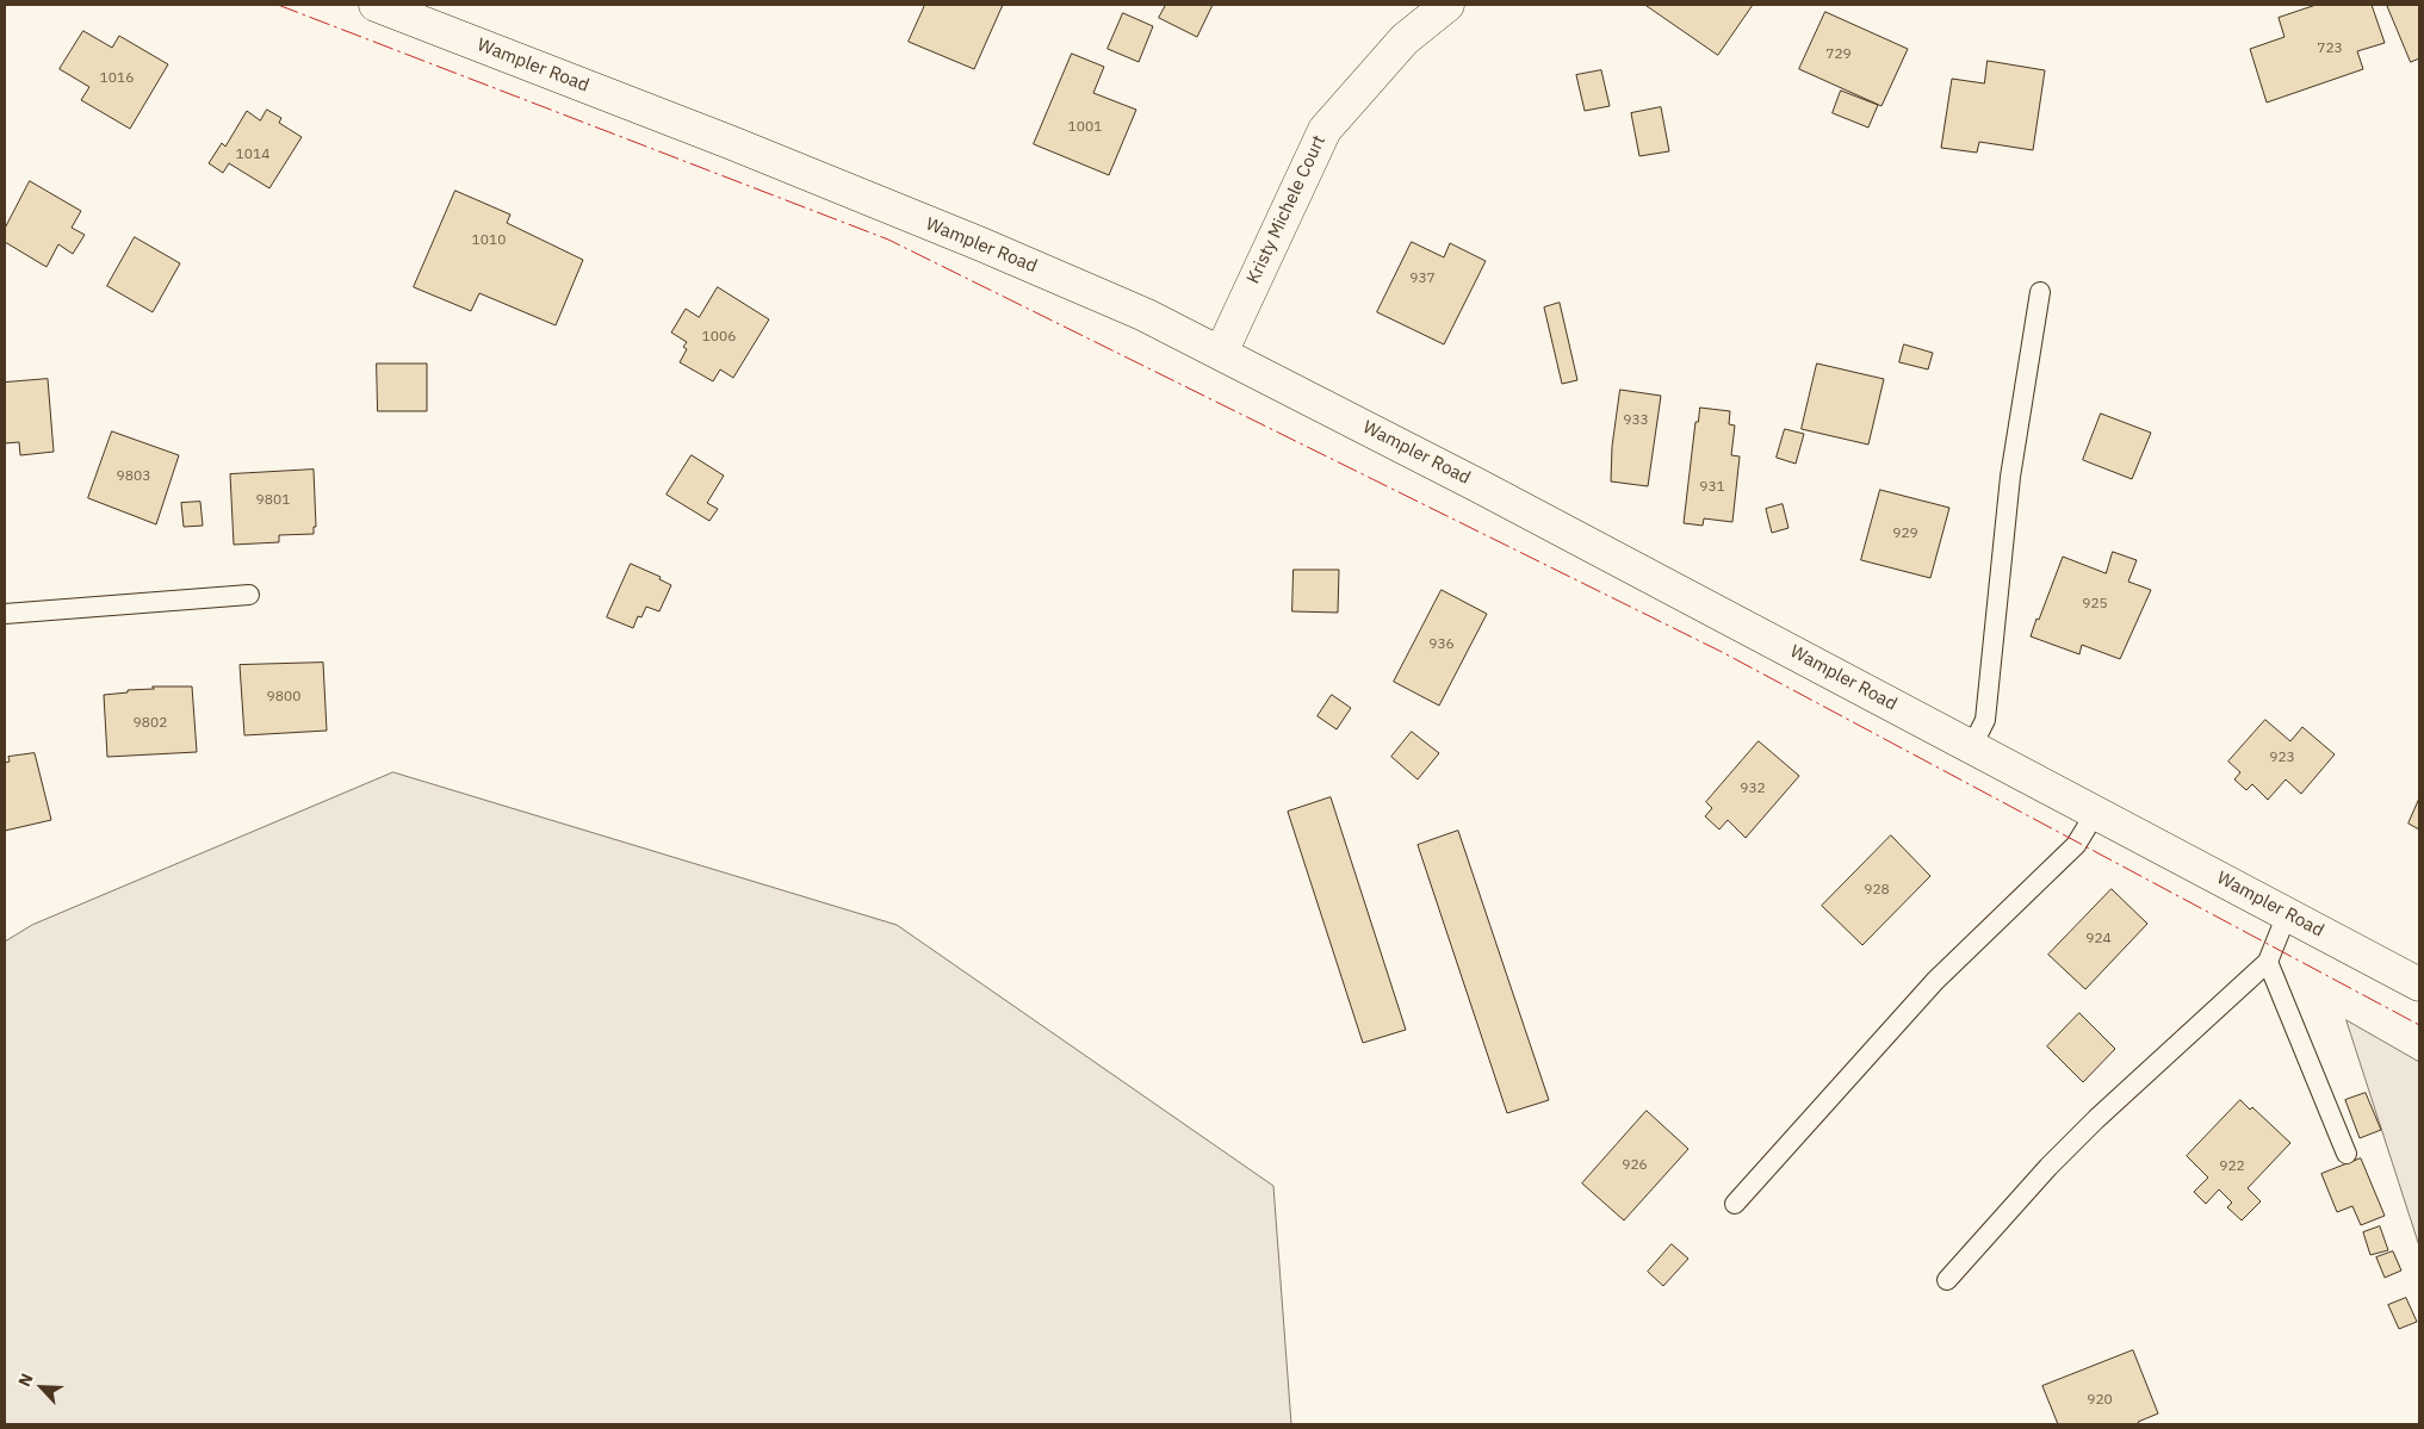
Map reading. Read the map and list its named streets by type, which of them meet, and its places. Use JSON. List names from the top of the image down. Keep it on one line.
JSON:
{"streets":{"street":["Wampler Road","Kristy Michele Court"]},"crossings":[["Wampler Road","Kristy Michele Court"]],"house_numbers":["723","729","1016","1001","1014","1010","937","1006","933","9803","931","9801","929","925","936","9800","9802","923","932","928","924","926","922","920"],"north":"top left"}
